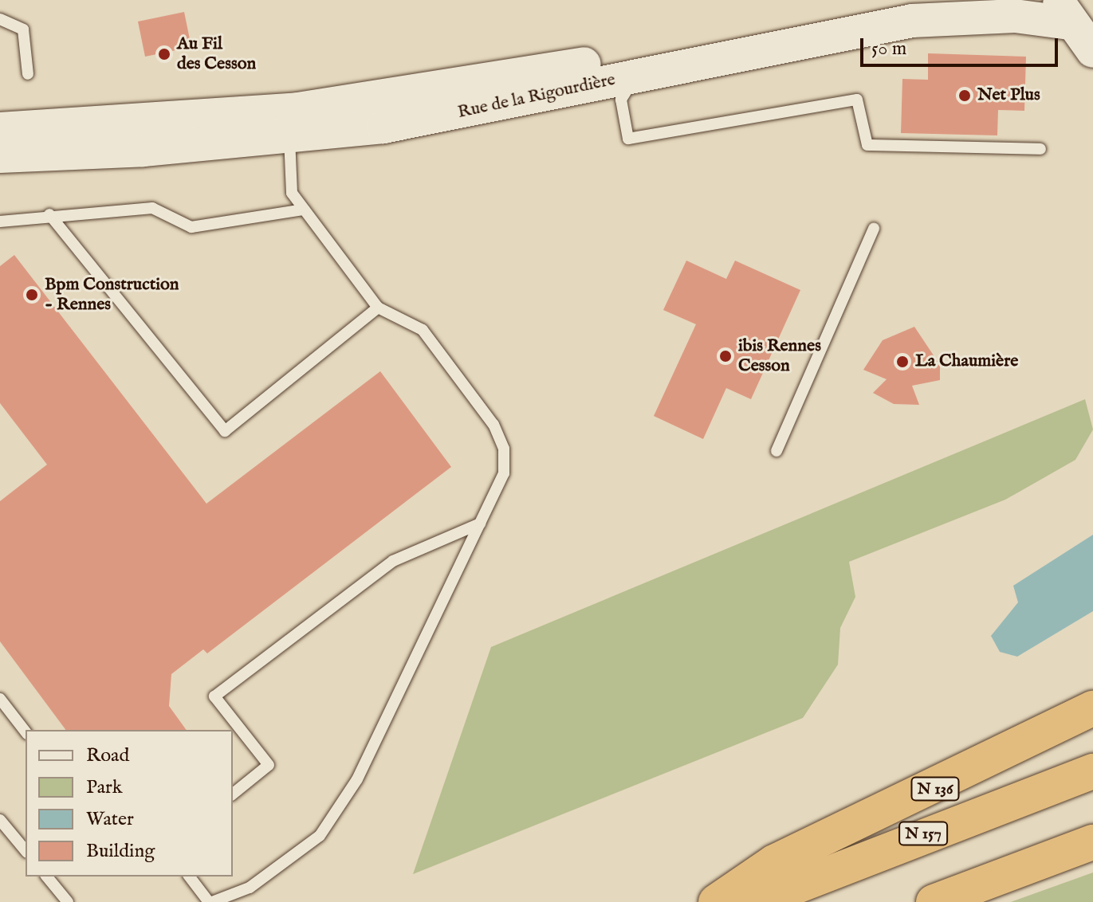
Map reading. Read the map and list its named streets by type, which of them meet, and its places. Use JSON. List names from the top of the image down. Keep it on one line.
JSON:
{"streets":{"highway":["N 136","N 157"],"street":["Rue de la Rigourdière"]},"places":["Au Fil des Cesson","Net Plus","Bpm Construction - Rennes","ibis Rennes Cesson","La Chaumière"],"legend":["Road","Park","Water","Building"],"scale_bar":"50 m"}
